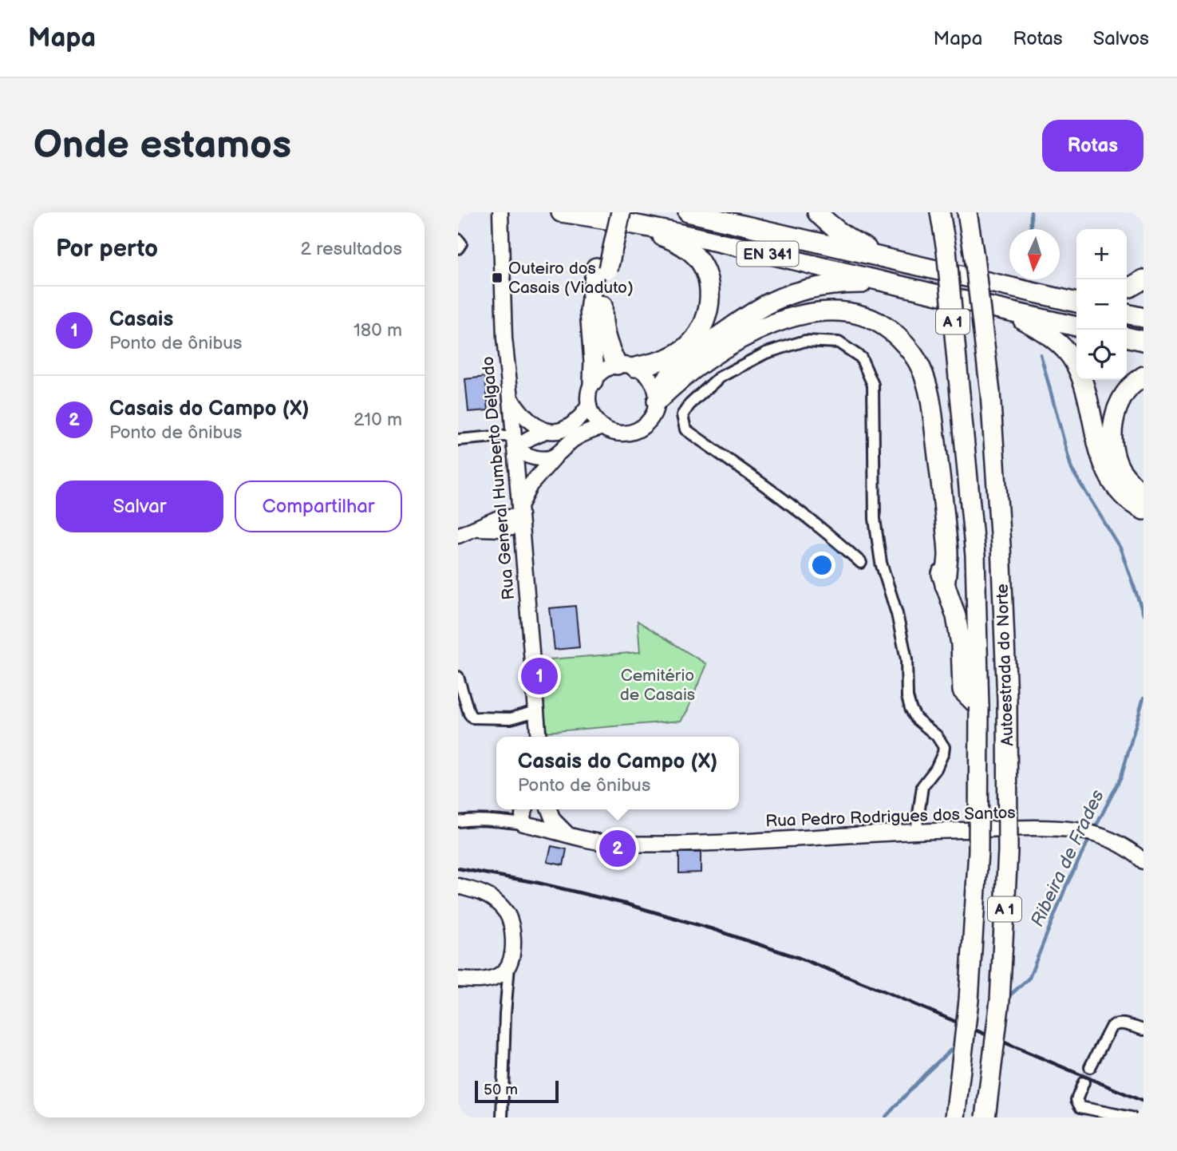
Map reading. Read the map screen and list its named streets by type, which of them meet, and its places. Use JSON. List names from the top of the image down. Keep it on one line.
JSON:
{"streets":{"highway":["EN 341","A 1","Autoestrada do Norte"],"street":["Rua General Humberto Delgado","Rua Pedro Rodrigues dos Santos"]},"water":["Ribeira de Frades"],"parks":["Cemitério de Casais"],"places":{"transit":["Outeiro dos Casais (Viaduto)"]},"scale_bar":"50 m","north":"bottom","page":{"header":"Mapa","nav":["Mapa","Rotas","Salvos"],"buttons":["Rotas",["Salvar","Compartilhar"]],"title":"Onde estamos","heading":["Por perto","2 resultados"],"map_buttons":["+","−"],"list":[{"mark":"1","name":"Casais","note":"Ponto de ônibus","value":"180 m"},{"mark":"2","name":"Casais do Campo (X)","note":"Ponto de ônibus","value":"210 m"}],"pins":["1","2"],"popup":["Casais do Campo (X)","Ponto de ônibus"],"scale":"50 m"}}
